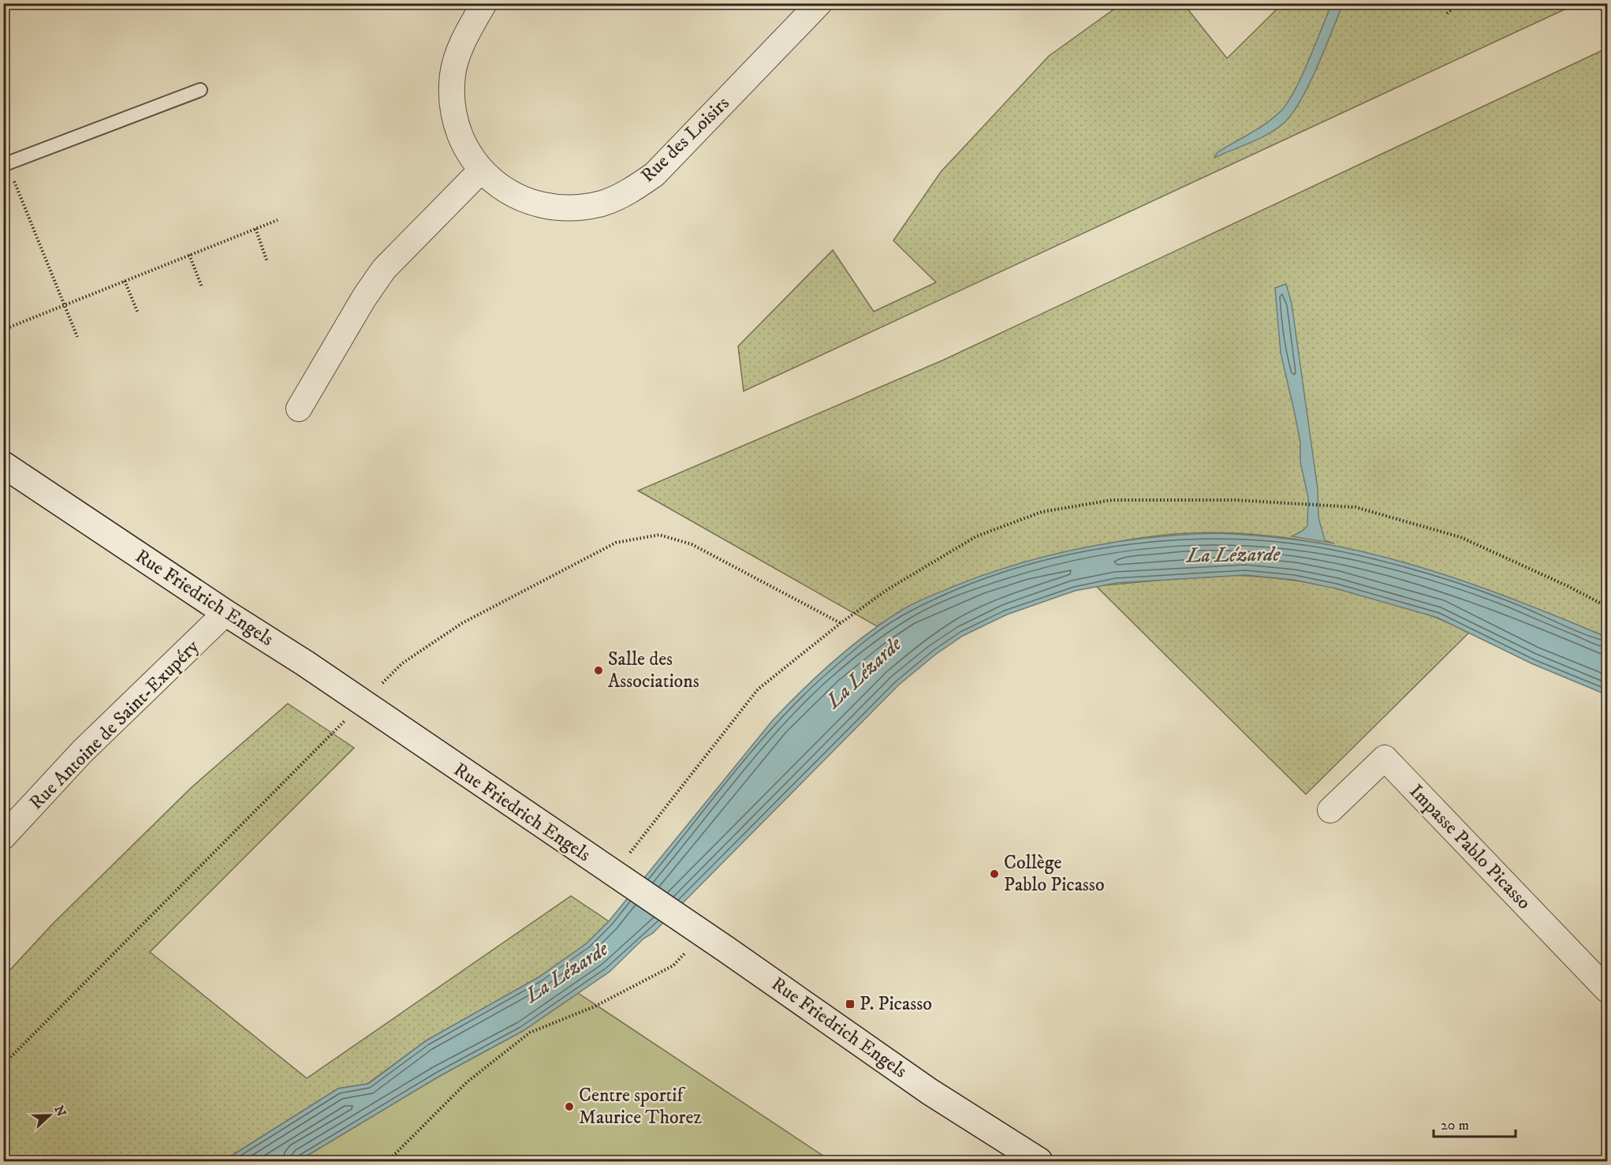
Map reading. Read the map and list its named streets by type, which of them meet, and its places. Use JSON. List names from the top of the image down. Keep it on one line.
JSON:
{"streets":{"street":["Rue des Loisirs","Rue Friedrich Engels","Rue Antoine de Saint-Exupéry","Impasse Pablo Picasso"]},"crossings":[["Rue Friedrich Engels","Rue Antoine de Saint-Exupéry"]],"water":["La Lézarde"],"places":{"other":["Salle des Associations","Collège Pablo Picasso","Centre sportif Maurice Thorez"],"transit":["P. Picasso"]},"scale_bar":"20 m","north":"right"}
